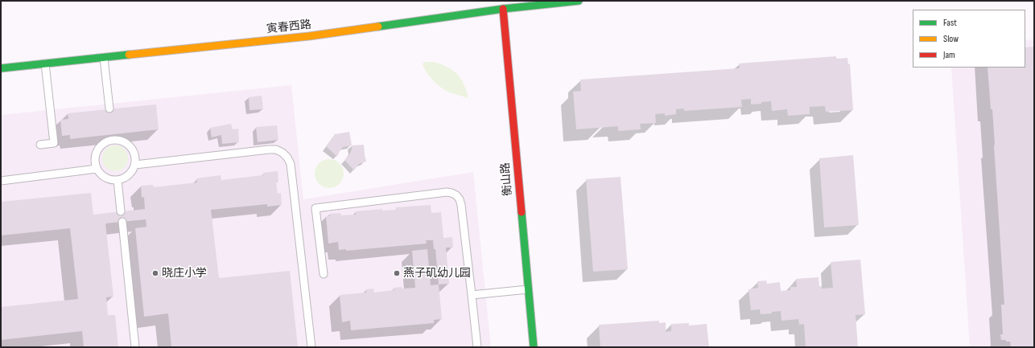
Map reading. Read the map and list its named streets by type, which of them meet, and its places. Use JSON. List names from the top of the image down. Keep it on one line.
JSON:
{"streets":{"street":["寅春西路","衡山路"]},"crossings":[["寅春西路","衡山路"]],"places":["晓庄小学","燕子矶幼儿园"],"legend":["Fast","Slow","Jam"]}
